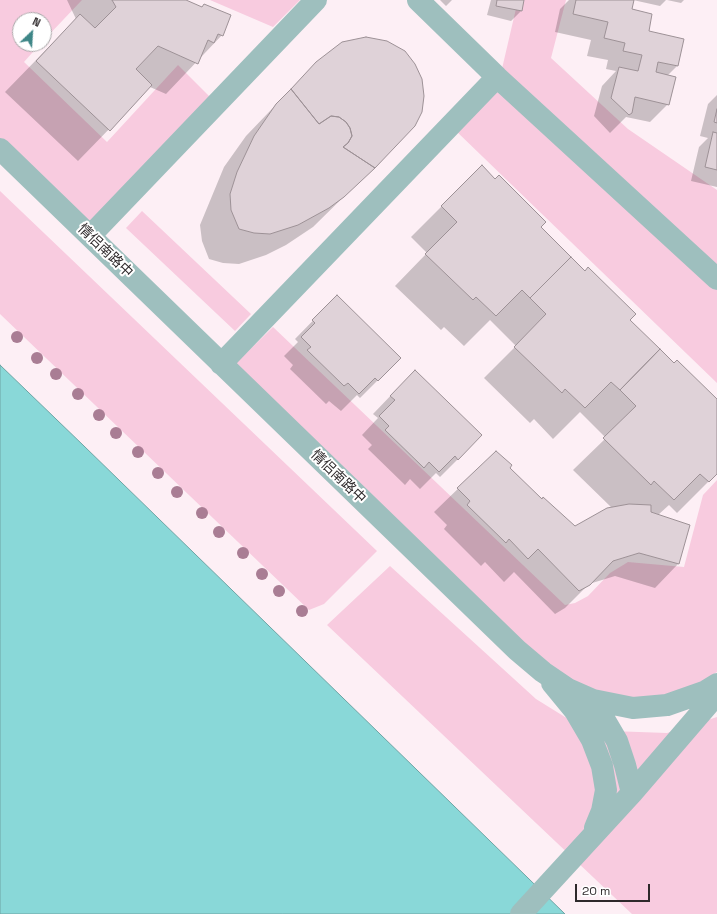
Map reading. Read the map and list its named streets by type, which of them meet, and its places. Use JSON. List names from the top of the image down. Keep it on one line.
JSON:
{"streets":{"street":["情侣南路中"]},"scale_bar":"20 m","north":"top right"}
